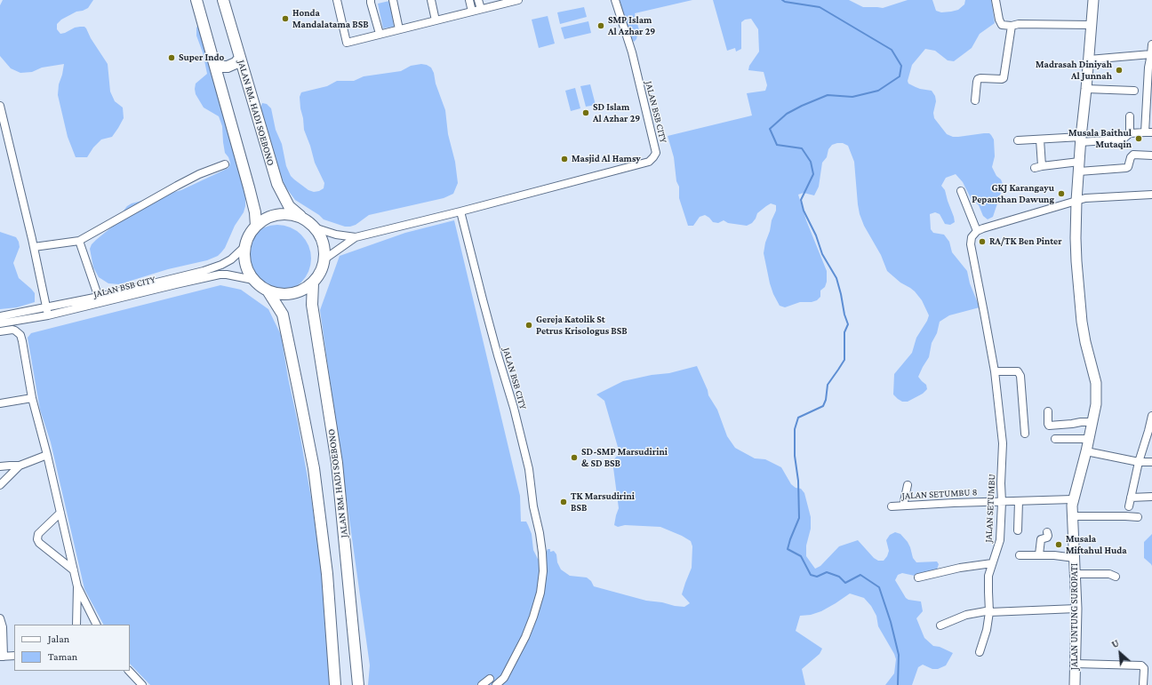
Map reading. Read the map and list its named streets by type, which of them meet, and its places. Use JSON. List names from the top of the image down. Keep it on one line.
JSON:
{"streets":{"main road":["JALAN RM. HADI SOEBONO","JALAN UNTUNG SUROPATI"],"street":["JALAN BSB CITY","JALAN SETUMBU 8","JALAN SETUMBU"]},"crossings":[["JALAN BSB CITY","JALAN RM. HADI SOEBONO"],["JALAN SETUMBU 8","JALAN SETUMBU"],["JALAN SETUMBU 8","JALAN UNTUNG SUROPATI"]],"places":["Honda Mandalatama BSB","SMP Islam Al Azhar 29","Super Indo","Madrasah Diniyah Al Junnah","SD Islam Al Azhar 29","Musala Baithul Mutaqin","Masjid Al Hamsy","GKJ Karangayu Pepanthan Dawung","RA/TK Ben Pinter","Gereja Katolik St Petrus Krisologus BSB","SD-SMP Marsudirini & SD BSB","TK Marsudirini BSB","Musala Miftahul Huda"],"legend":["Jalan","Taman"],"north":"top left"}
